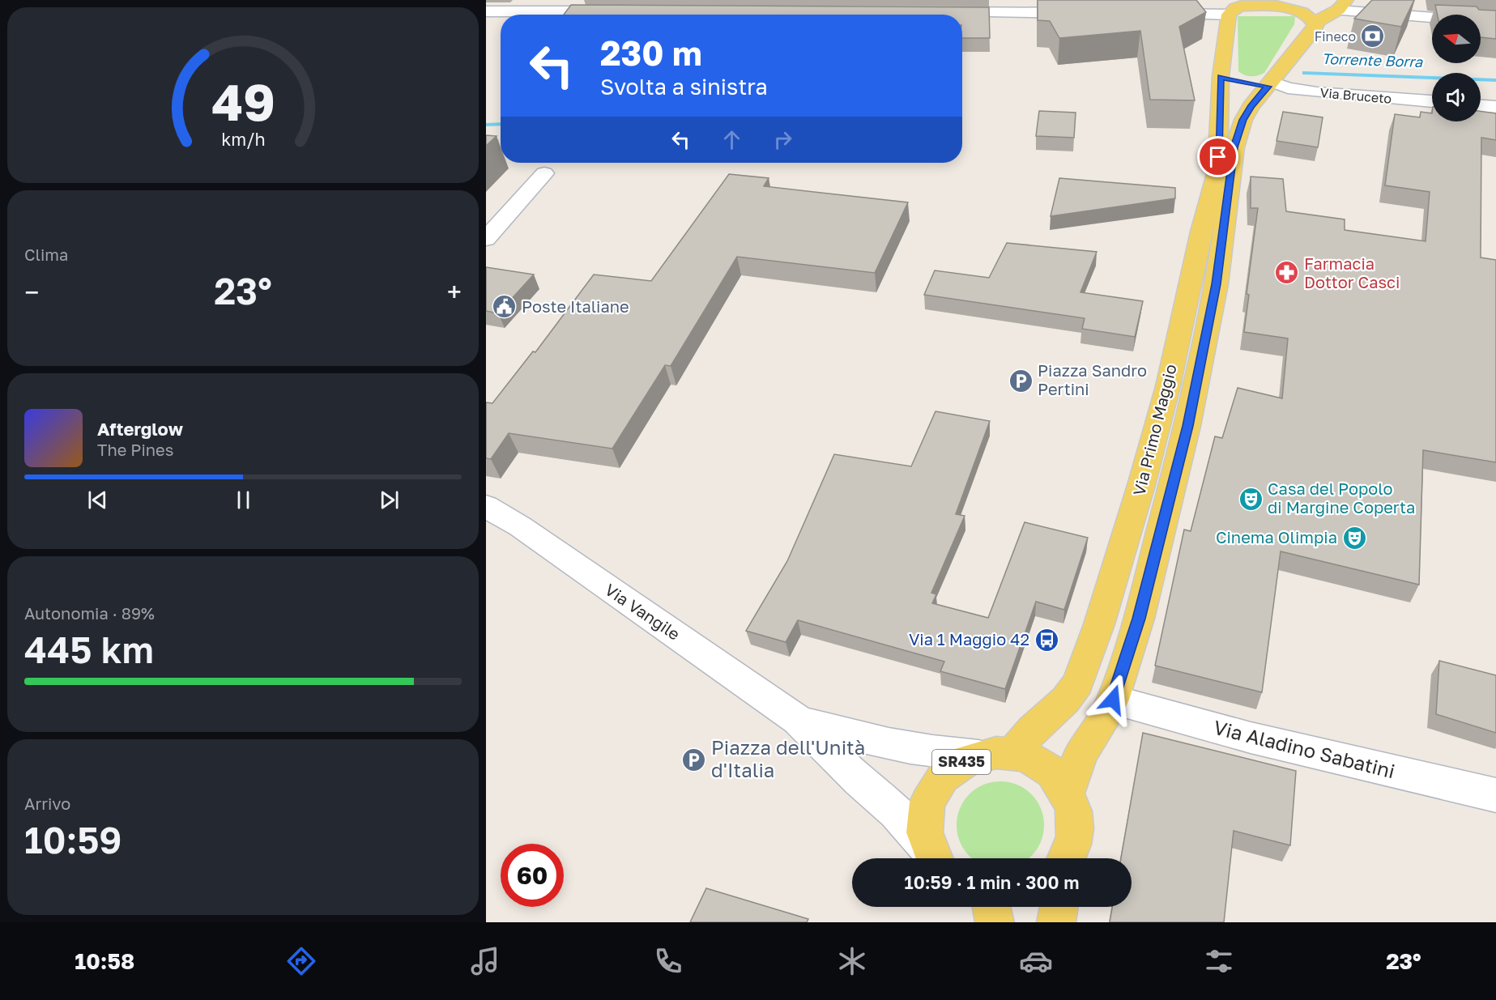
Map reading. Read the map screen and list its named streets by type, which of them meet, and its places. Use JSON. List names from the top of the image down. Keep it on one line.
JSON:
{"streets":{"main road":["Via Primo Maggio","SR435"],"street":["Via Bruceto","Via Vangile","Via Aladino Sabatini"]},"crossings":[["Via Bruceto","Via Primo Maggio"],["Via Primo Maggio","Via Aladino Sabatini"],["Via Primo Maggio","SR435"]],"water":["Torrente Borra"],"places":{"bank":["Fineco"],"pharmacy":["Farmacia Dottor Casci"],"public building":["Poste Italiane"],"parking":["Piazza Sandro Pertini","Piazza dell'Unità d'Italia"],"theatre":["Casa del Popolo di Margine Coperta","Cinema Olimpia"],"bus stop":["Via 1 Maggio 42"]},"north":"left","page":{"turn":["230 m","Svolta a sinistra"],"tile":["Clima",["Autonomia · 89%","445 km"],["Arrivo","10:59"]],"heat":["−","23°","+"],"song":["Afterglow","The Pines"],"limit":"60","trip":"10:59 · 1 min · 300 m","tabs":["10:58","23°"],"gauge":["49","km/h"]}}
